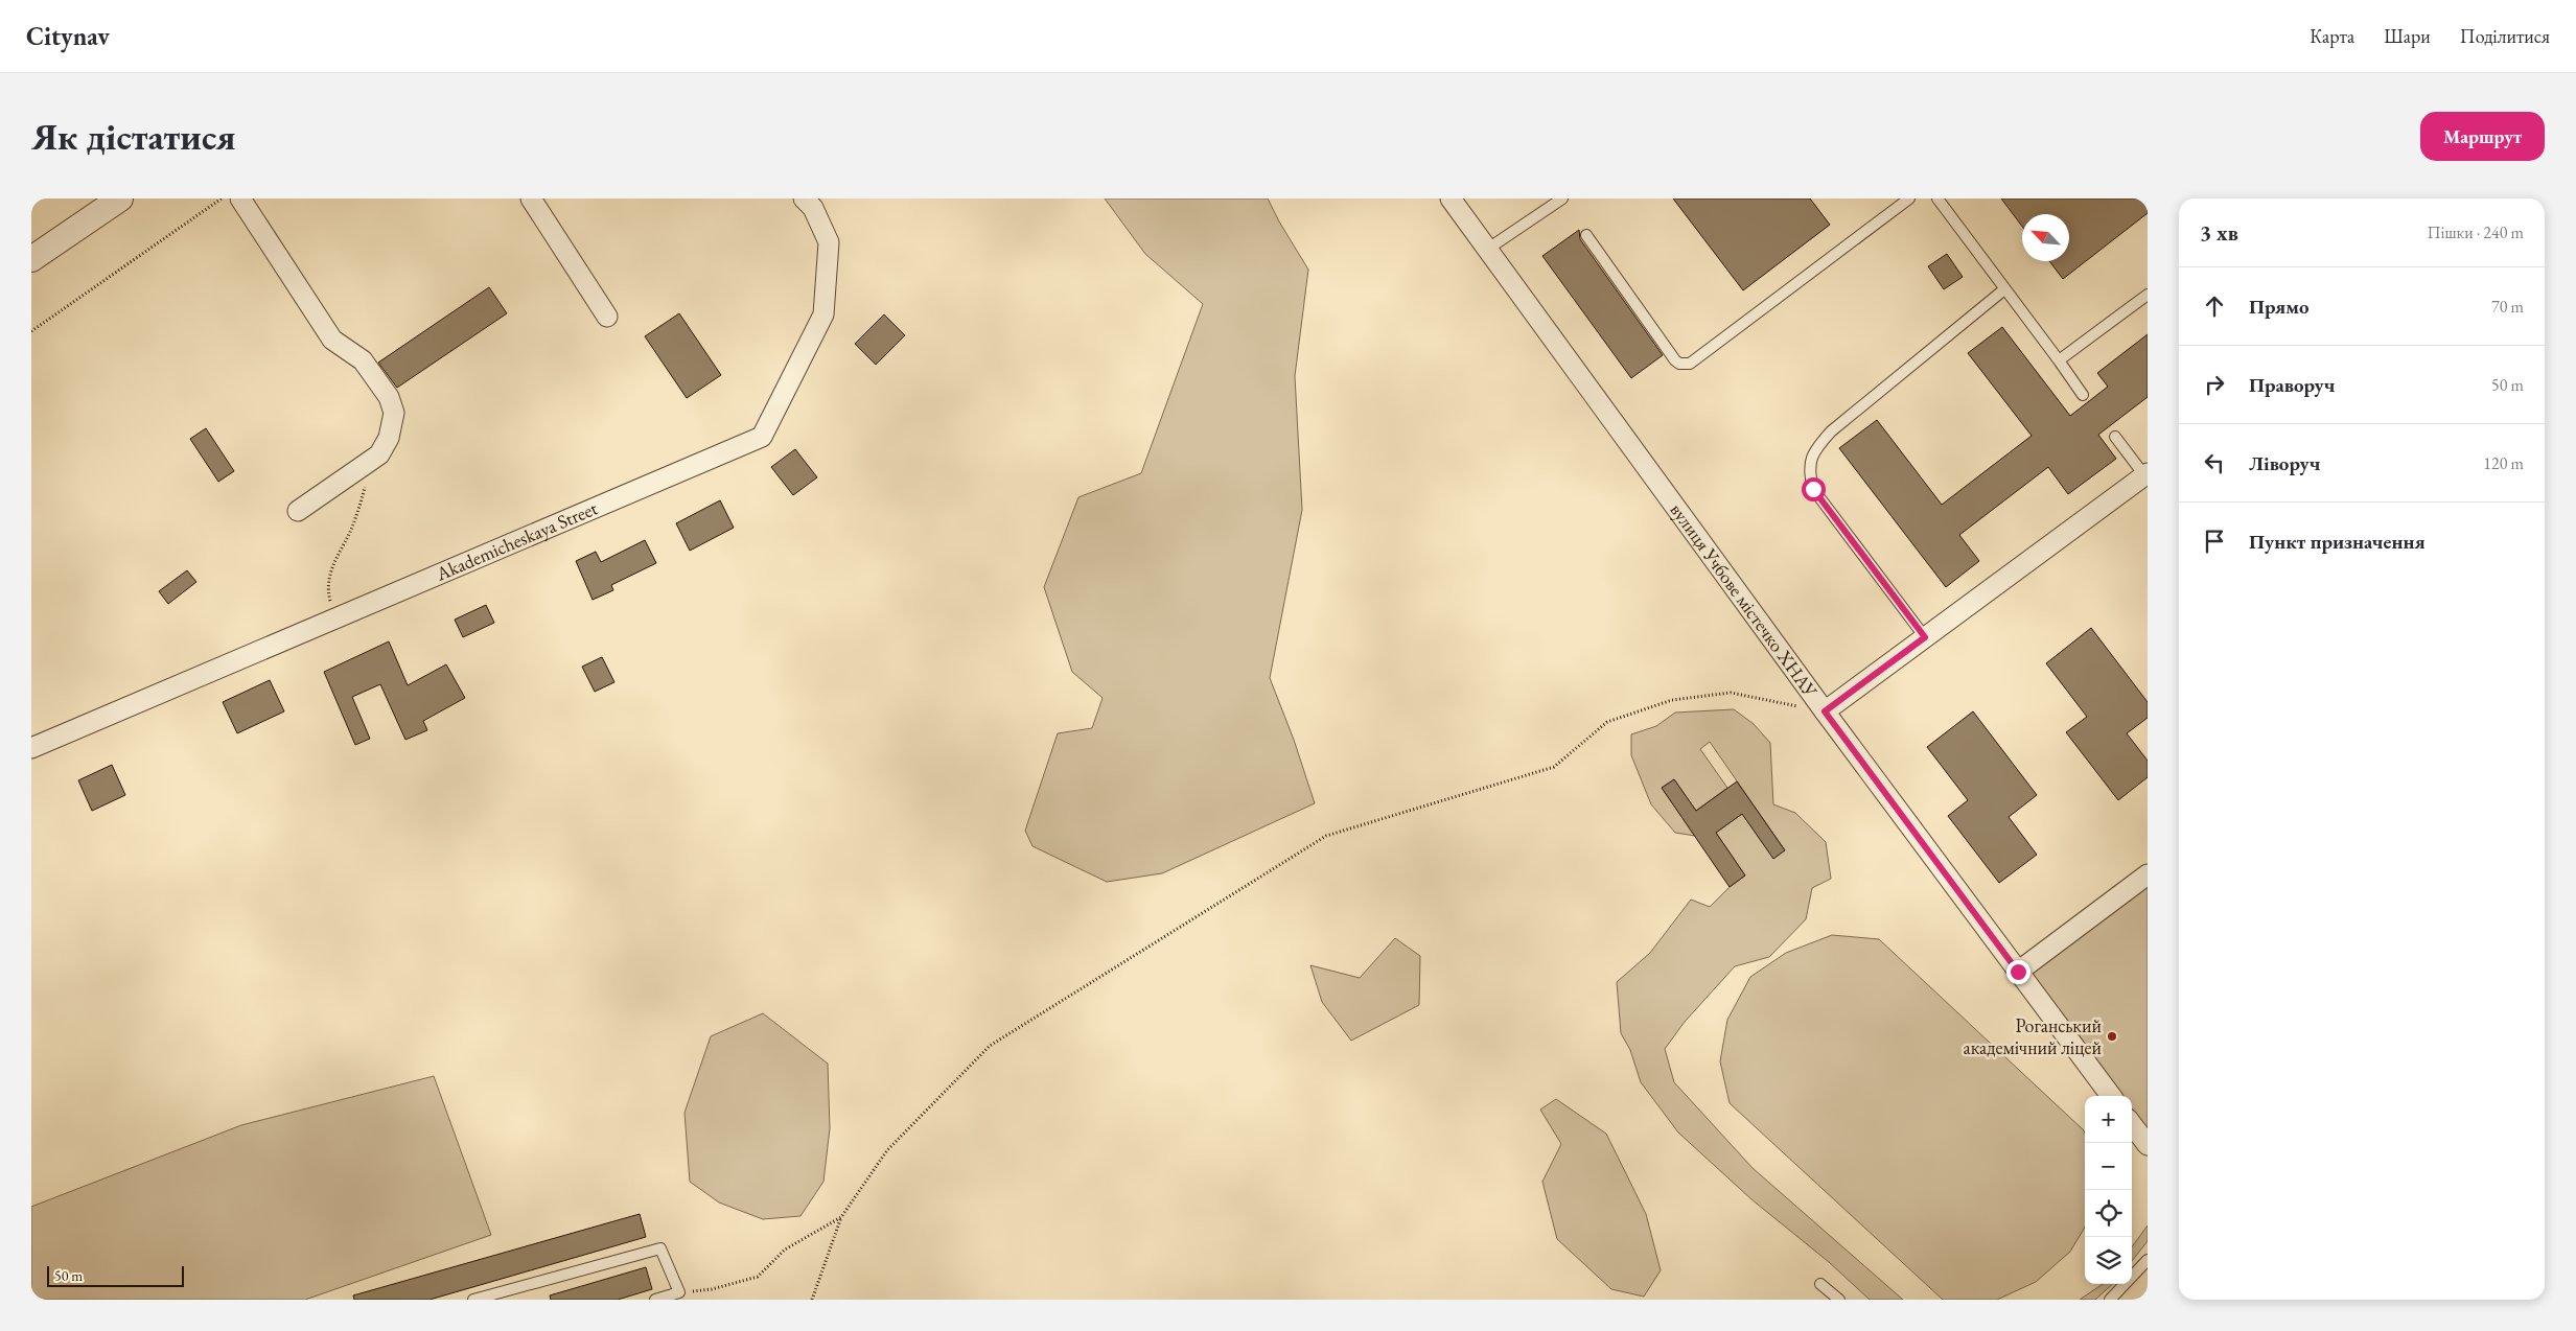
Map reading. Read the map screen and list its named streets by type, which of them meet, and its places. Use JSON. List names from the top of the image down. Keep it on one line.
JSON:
{"streets":{"street":["Akademicheskaya Street","вулиця Учбове містечко ХНАУ"]},"places":["Роганський академічний ліцей"],"scale_bar":"50 m","north":"top left","page":{"header":"Citynav","nav":["Карта","Шари","Поділитися"],"buttons":"Маршрут","title":"Як дістатися","heading":["3 хв","Пішки · 240 m"],"list":[["Прямо","70 m"],["Праворуч","50 m"],["Ліворуч","120 m"],"Пункт призначення"],"map_buttons":["+","−"],"scale":"50 m"}}
